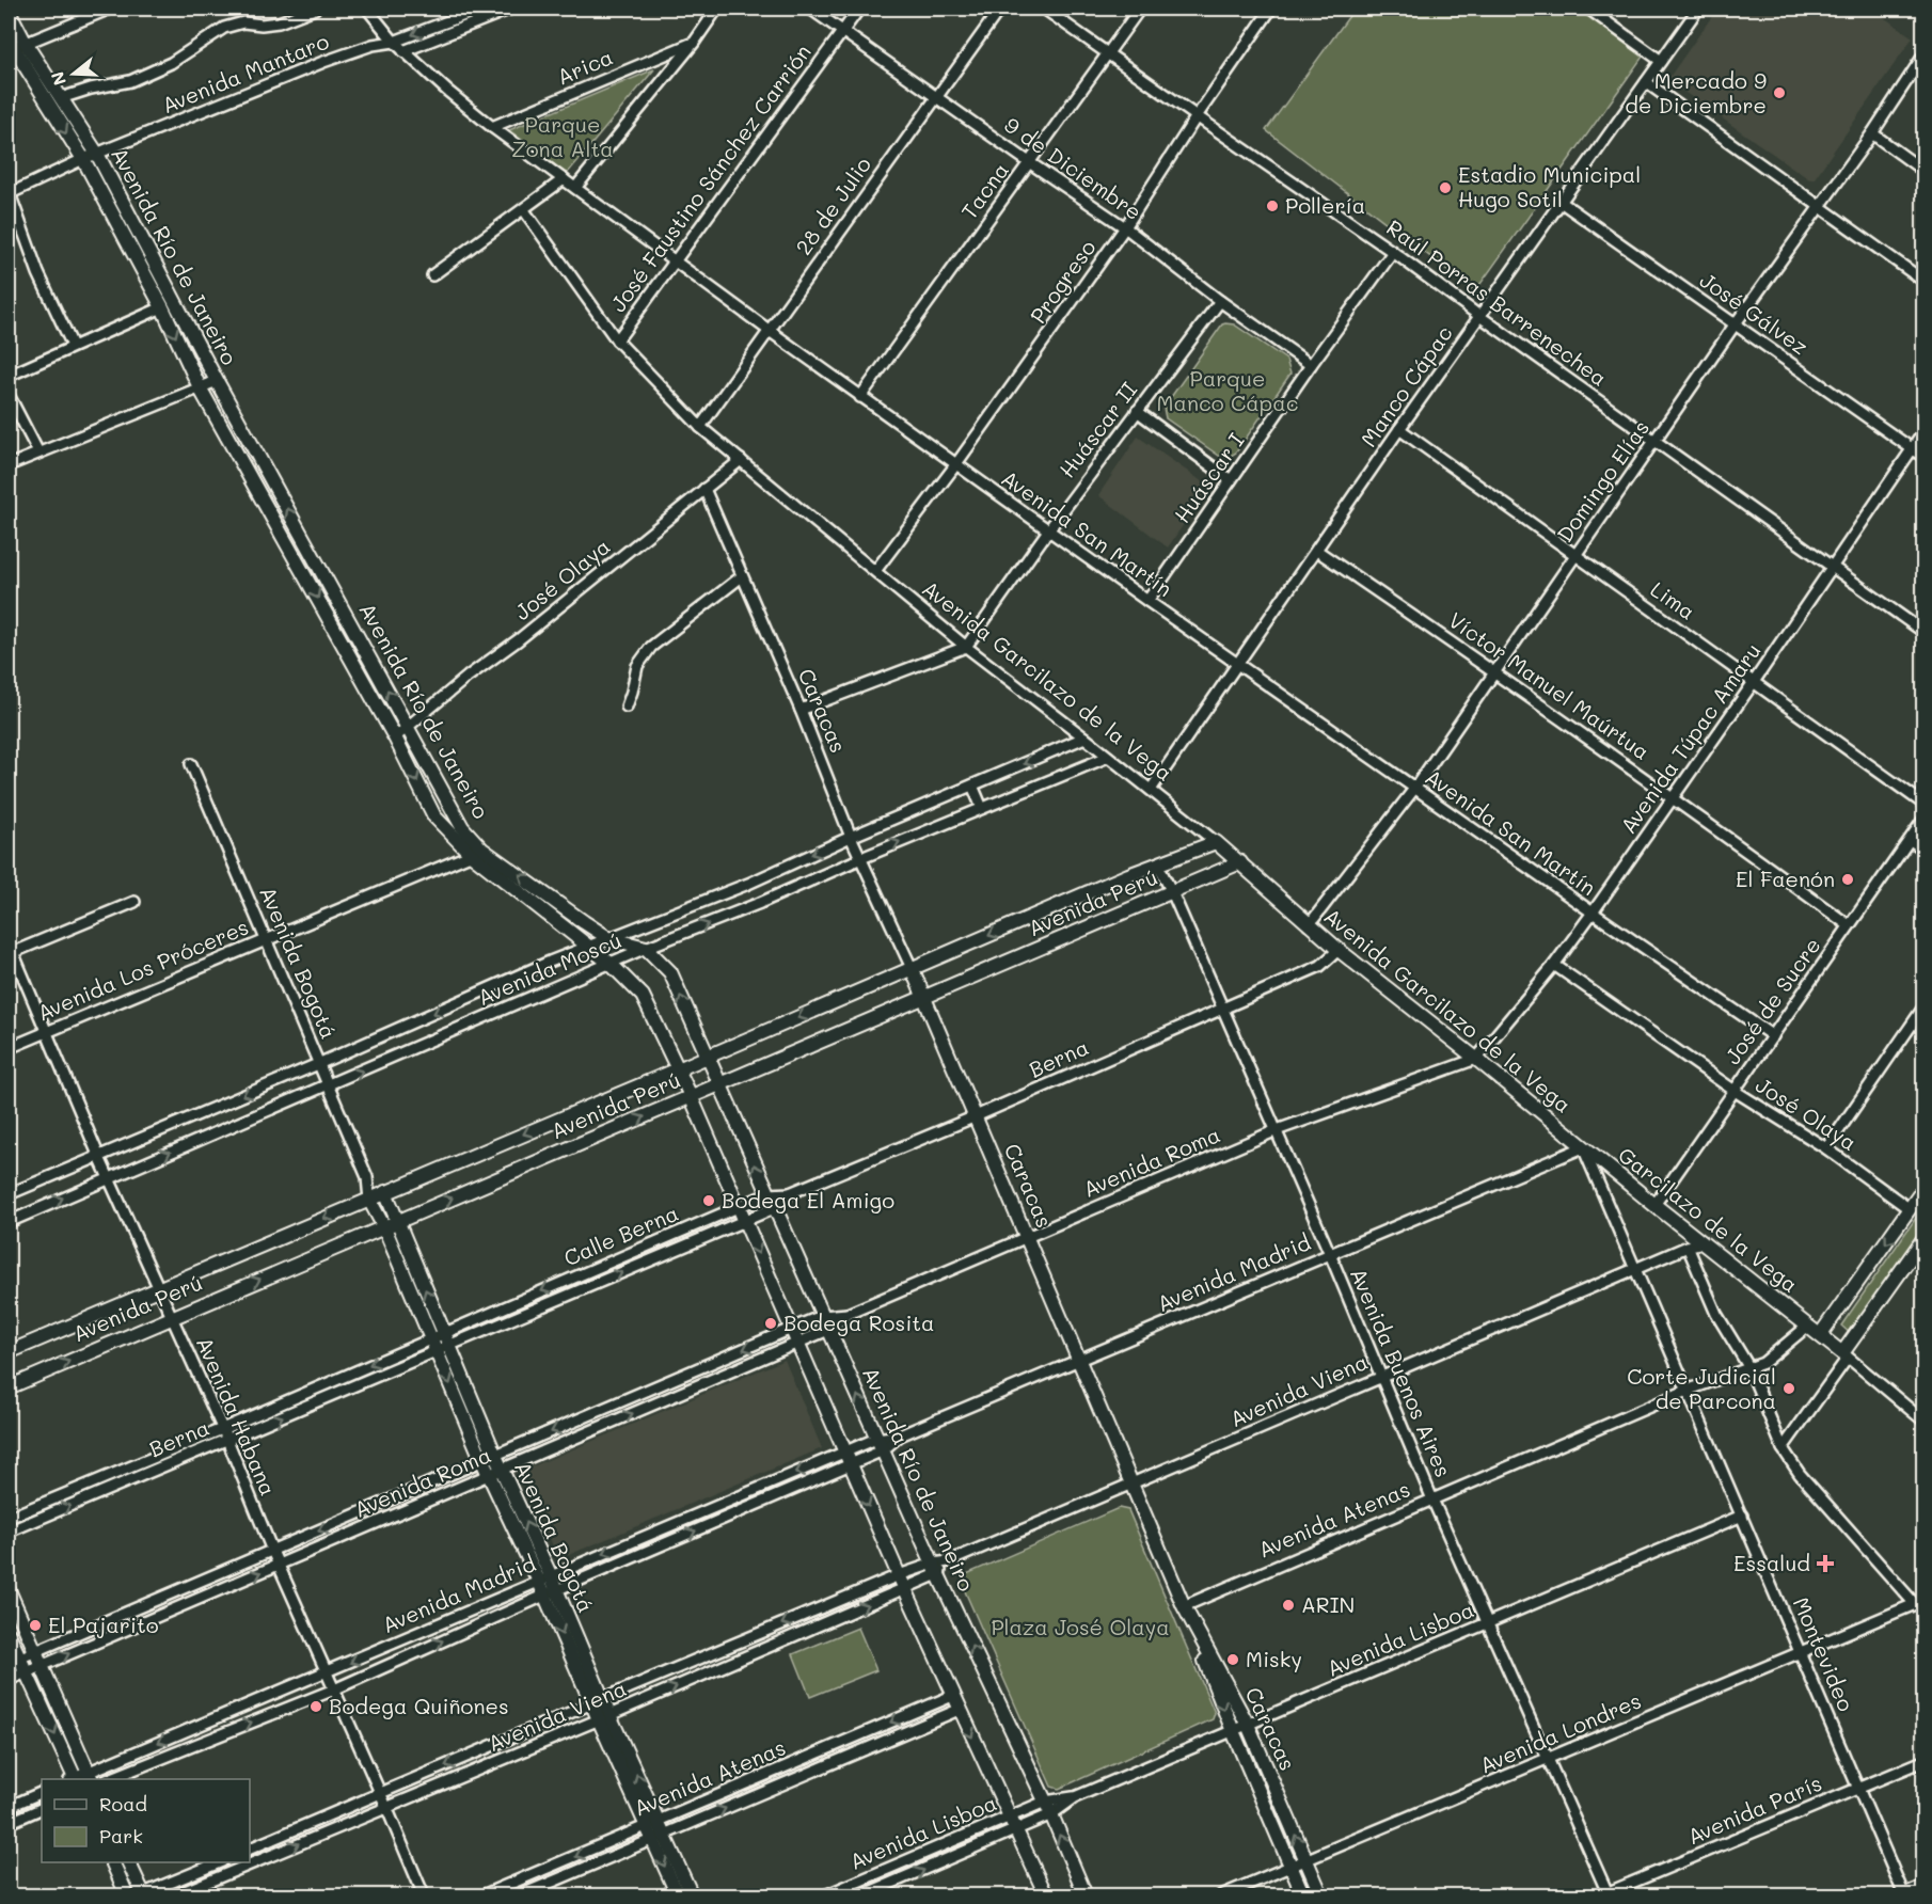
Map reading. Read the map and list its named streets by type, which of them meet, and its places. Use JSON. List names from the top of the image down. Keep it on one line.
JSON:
{"streets":{"street":["Arica","Avenida Mantaro","9 de Diciembre","José Faustino Sánchez Carrión","Tacna","28 de Julio","Avenida Río de Janeiro","Progreso","Raúl Porras Barrenechea","José Gálvez","Manco Cápac","Huáscar II","Huáscar I","Domingo Elías","Avenida San Martín","José Olaya","Lima","Avenida Garcilazo de la Vega","Víctor Manuel Maúrtua","Caracas","Avenida Túpac Amaru","Avenida Perú","Avenida Bogotá","Avenida Moscú","Avenida Los Próceres","José de Sucre","Berna","Avenida Roma","Garcilazo de la Vega","Calle Berna","Avenida Madrid","Avenida Buenos Aires","Avenida Viena","Avenida Habana","Avenida Atenas","Avenida Lisboa","Montevideo","Avenida Londres","Avenida París"]},"crossings":[["Arica","Avenida San Martín"],["Avenida Mantaro","Avenida Río de Janeiro"],["Avenida Mantaro","Avenida San Martín"],["9 de Diciembre","José Faustino Sánchez Carrión"],["9 de Diciembre","Tacna"],["9 de Diciembre","28 de Julio"],["9 de Diciembre","Progreso"],["9 de Diciembre","Huáscar II"],["9 de Diciembre","Huáscar I"],["José Faustino Sánchez Carrión","Avenida San Martín"],["José Faustino Sánchez Carrión","Avenida Garcilazo de la Vega"],["Tacna","Raúl Porras Barrenechea"],["Tacna","Avenida San Martín"],["28 de Julio","Avenida San Martín"],["28 de Julio","Avenida Garcilazo de la Vega"],["Avenida Río de Janeiro","José Olaya"],["Avenida Río de Janeiro","Avenida Perú"],["Avenida Río de Janeiro","Avenida Moscú"],["Avenida Río de Janeiro","Avenida Los Próceres"],["Avenida Río de Janeiro","Avenida Roma"],["Avenida Río de Janeiro","Calle Berna"],["Avenida Río de Janeiro","Avenida Madrid"],["Avenida Río de Janeiro","Avenida Viena"],["Avenida Río de Janeiro","Avenida Atenas"],["Avenida Río de Janeiro","Avenida Lisboa"],["Progreso","Raúl Porras Barrenechea"],["Progreso","Avenida San Martín"],["Progreso","Avenida Garcilazo de la Vega"],["Raúl Porras Barrenechea","Manco Cápac"],["Raúl Porras Barrenechea","Huáscar I"],["Raúl Porras Barrenechea","Domingo Elías"],["Raúl Porras Barrenechea","Avenida Túpac Amaru"],["José Gálvez","Manco Cápac"],["José Gálvez","Domingo Elías"],["José Gálvez","Avenida Túpac Amaru"],["Manco Cápac","Avenida San Martín"],["Manco Cápac","Lima"],["Manco Cápac","Avenida Garcilazo de la Vega"],["Manco Cápac","Víctor Manuel Maúrtua"],["Huáscar II","Avenida San Martín"],["Huáscar II","Avenida Garcilazo de la Vega"],["Huáscar I","Avenida San Martín"],["Domingo Elías","Avenida San Martín"],["Domingo Elías","Lima"],["Domingo Elías","Avenida Garcilazo de la Vega"],["Domingo Elías","Víctor Manuel Maúrtua"],["Avenida San Martín","Avenida Túpac Amaru"],["Avenida San Martín","José de Sucre"],["José Olaya","Avenida Garcilazo de la Vega"],["José Olaya","Caracas"],["José Olaya","Avenida Túpac Amaru"],["José Olaya","José de Sucre"],["Lima","Avenida Túpac Amaru"],["Avenida Garcilazo de la Vega","Avenida Túpac Amaru"],["Avenida Garcilazo de la Vega","Avenida Perú"],["Avenida Garcilazo de la Vega","Avenida Moscú"],["Avenida Garcilazo de la Vega","Berna"],["Avenida Garcilazo de la Vega","Avenida Roma"],["Avenida Garcilazo de la Vega","Garcilazo de la Vega"],["Avenida Garcilazo de la Vega","Avenida Madrid"],["Avenida Garcilazo de la Vega","Montevideo"],["Víctor Manuel Maúrtua","Avenida Túpac Amaru"],["Víctor Manuel Maúrtua","José de Sucre"],["Caracas","Avenida Perú"],["Caracas","Avenida Moscú"],["Caracas","Berna"],["Caracas","Avenida Roma"],["Caracas","Avenida Madrid"],["Caracas","Avenida Viena"],["Caracas","Avenida Atenas"],["Caracas","Avenida Lisboa"],["Caracas","Avenida Londres"],["Avenida Túpac Amaru","Avenida Roma"],["Avenida Perú","Avenida Bogotá"],["Avenida Perú","Avenida Buenos Aires"],["Avenida Perú","Avenida Habana"],["Avenida Bogotá","Avenida Moscú"],["Avenida Bogotá","Avenida Los Próceres"],["Avenida Bogotá","Berna"],["Avenida Bogotá","Avenida Roma"],["Avenida Bogotá","Calle Berna"],["Avenida Bogotá","Avenida Madrid"],["Avenida Bogotá","Avenida Viena"],["Avenida Bogotá","Avenida Atenas"],["Avenida Moscú","Avenida Habana"],["Avenida Los Próceres","Avenida Habana"],["José de Sucre","Garcilazo de la Vega"],["Berna","Calle Berna"],["Berna","Avenida Buenos Aires"],["Berna","Avenida Habana"],["Avenida Roma","Avenida Buenos Aires"],["Avenida Roma","Avenida Habana"],["Garcilazo de la Vega","Avenida Madrid"],["Garcilazo de la Vega","Avenida Viena"],["Garcilazo de la Vega","Avenida Atenas"],["Garcilazo de la Vega","Montevideo"],["Avenida Madrid","Avenida Buenos Aires"],["Avenida Madrid","Avenida Habana"],["Avenida Madrid","Montevideo"],["Avenida Buenos Aires","Avenida Viena"],["Avenida Buenos Aires","Avenida Atenas"],["Avenida Buenos Aires","Avenida Lisboa"],["Avenida Buenos Aires","Avenida Londres"],["Avenida Buenos Aires","Avenida París"],["Avenida Viena","Avenida Habana"],["Avenida Viena","Montevideo"],["Avenida Atenas","Montevideo"],["Avenida Lisboa","Montevideo"],["Montevideo","Avenida Londres"],["Montevideo","Avenida París"]],"parks":["Parque Zona Alta","Parque Manco Cápac","Plaza José Olaya"],"places":{"other":["Mercado 9 de Diciembre","Estadio Municipal Hugo Sotil","Pollería","El Faenón","Bodega El Amigo","Bodega Rosita","Corte Judicial de Parcona","ARIN","El Pajarito","Misky","Bodega Quiñones"],"health":["Essalud"]},"legend":["Road","Park"],"north":"left"}
